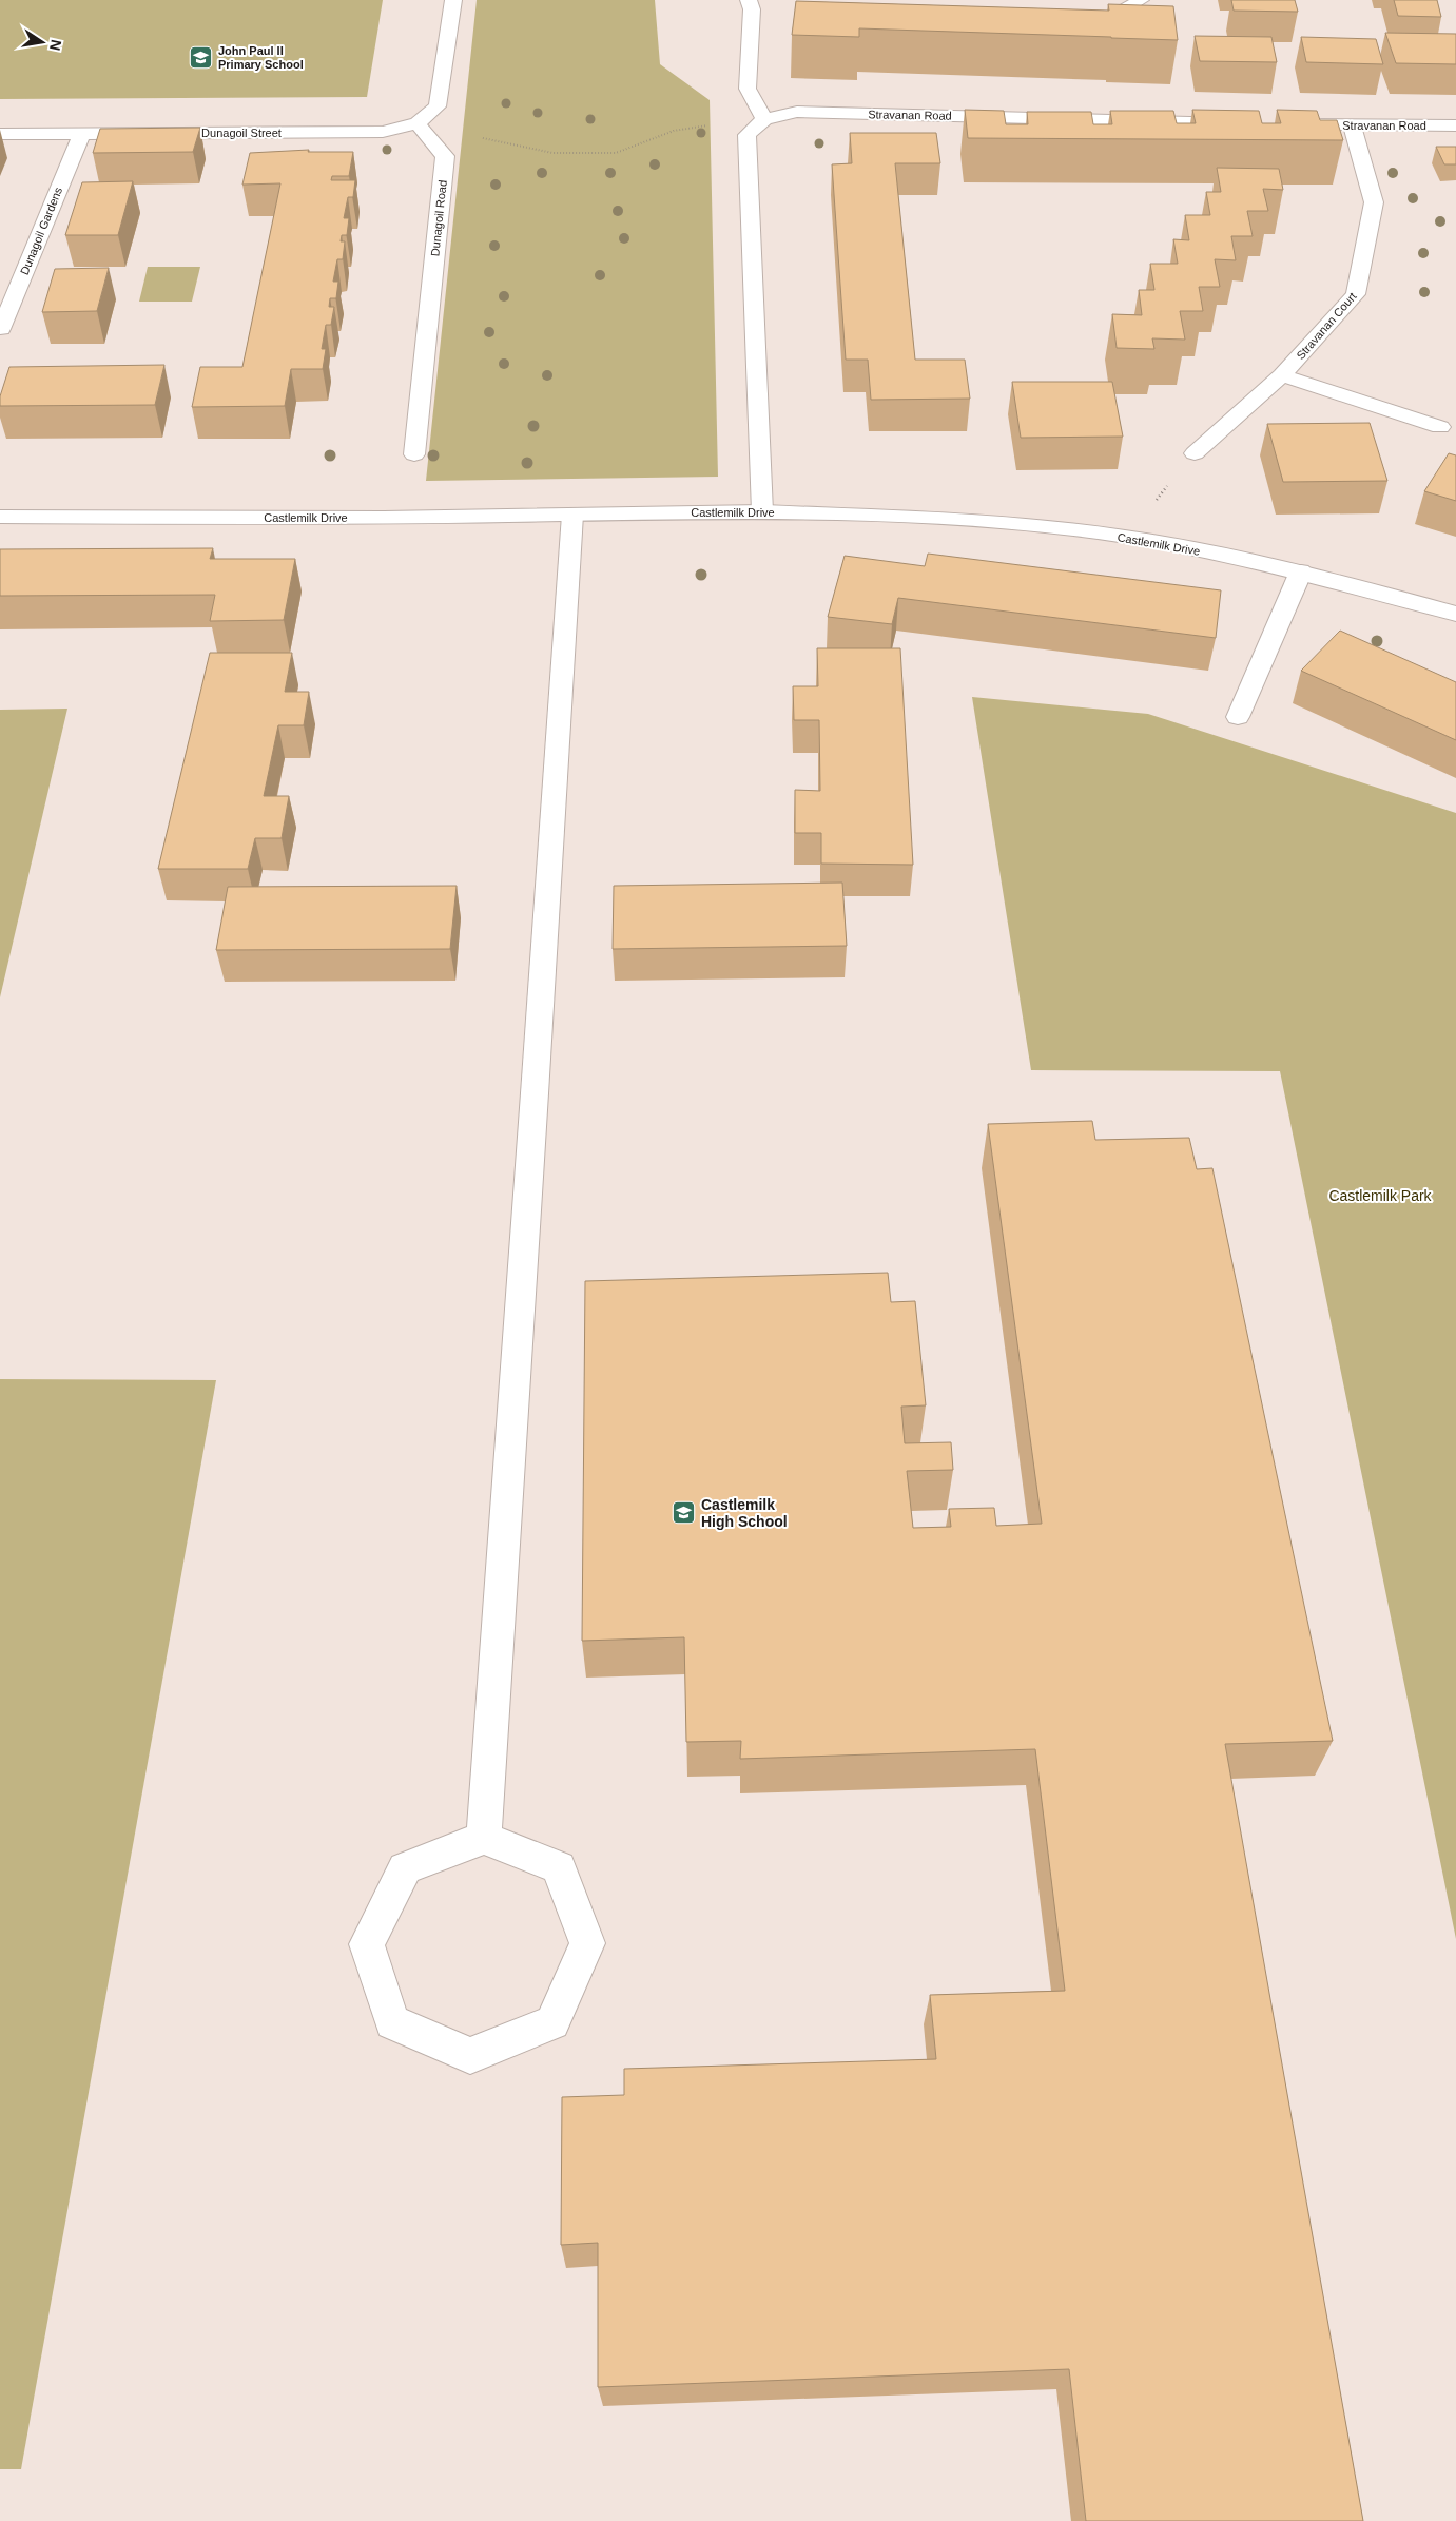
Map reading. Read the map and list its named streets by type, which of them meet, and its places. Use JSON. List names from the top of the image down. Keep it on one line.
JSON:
{"streets":{"street":["Stravanan Road","Dunagoil Street","Dunagoil Road","Dunagoil Gardens","Stravanan Court","Castlemilk Drive"]},"crossings":[["Stravanan Road","Stravanan Court"],["Dunagoil Street","Dunagoil Road"],["Dunagoil Street","Dunagoil Gardens"]],"parks":["Castlemilk Park"],"places":{"school or university":["John Paul II Primary School","Castlemilk High School"]},"north":"right"}
